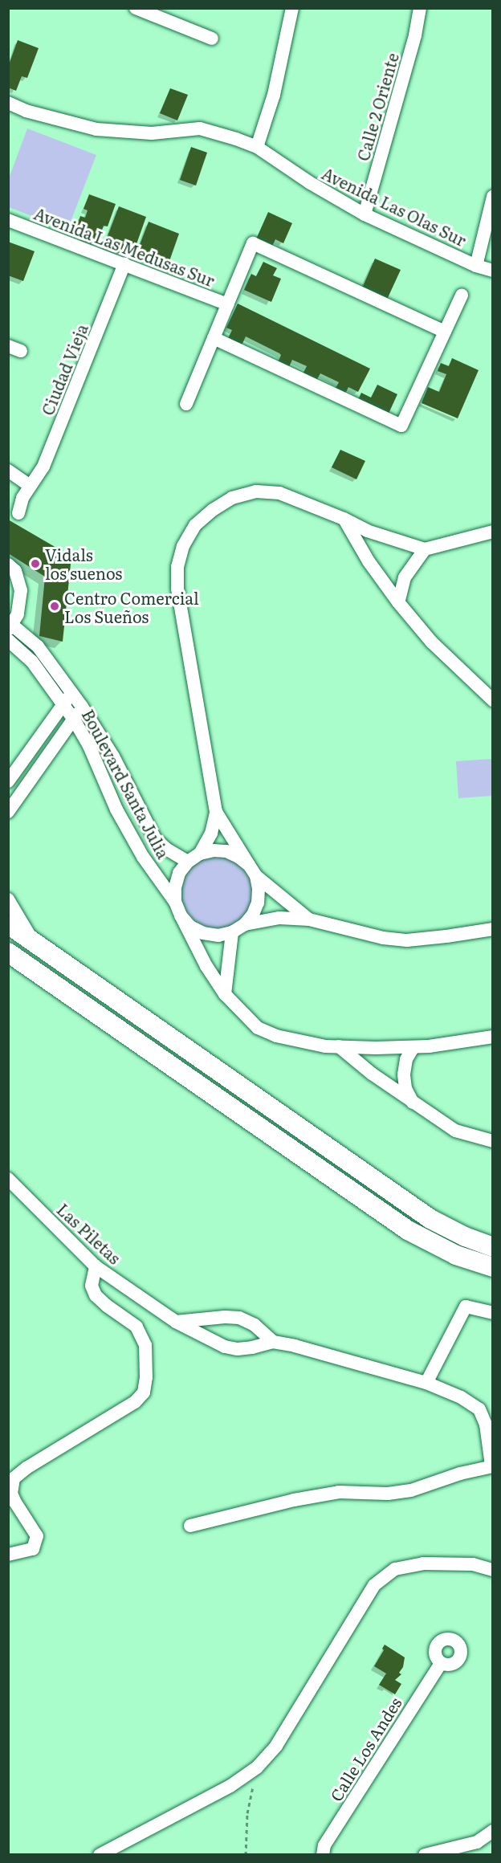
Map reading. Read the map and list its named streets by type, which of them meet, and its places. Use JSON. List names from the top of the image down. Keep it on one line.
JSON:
{"streets":{"street":["Calle 2 Oriente","Avenida Las Olas Sur","Avenida Las Medusas Sur","Ciudad Vieja","Boulevard Santa Julia","Las Piletas","Calle Los Andes"]},"crossings":[["Calle 2 Oriente","Avenida Las Olas Sur"],["Avenida Las Medusas Sur","Ciudad Vieja"]],"places":["Vidals los suenos","Centro Comercial Los Sueños"]}
